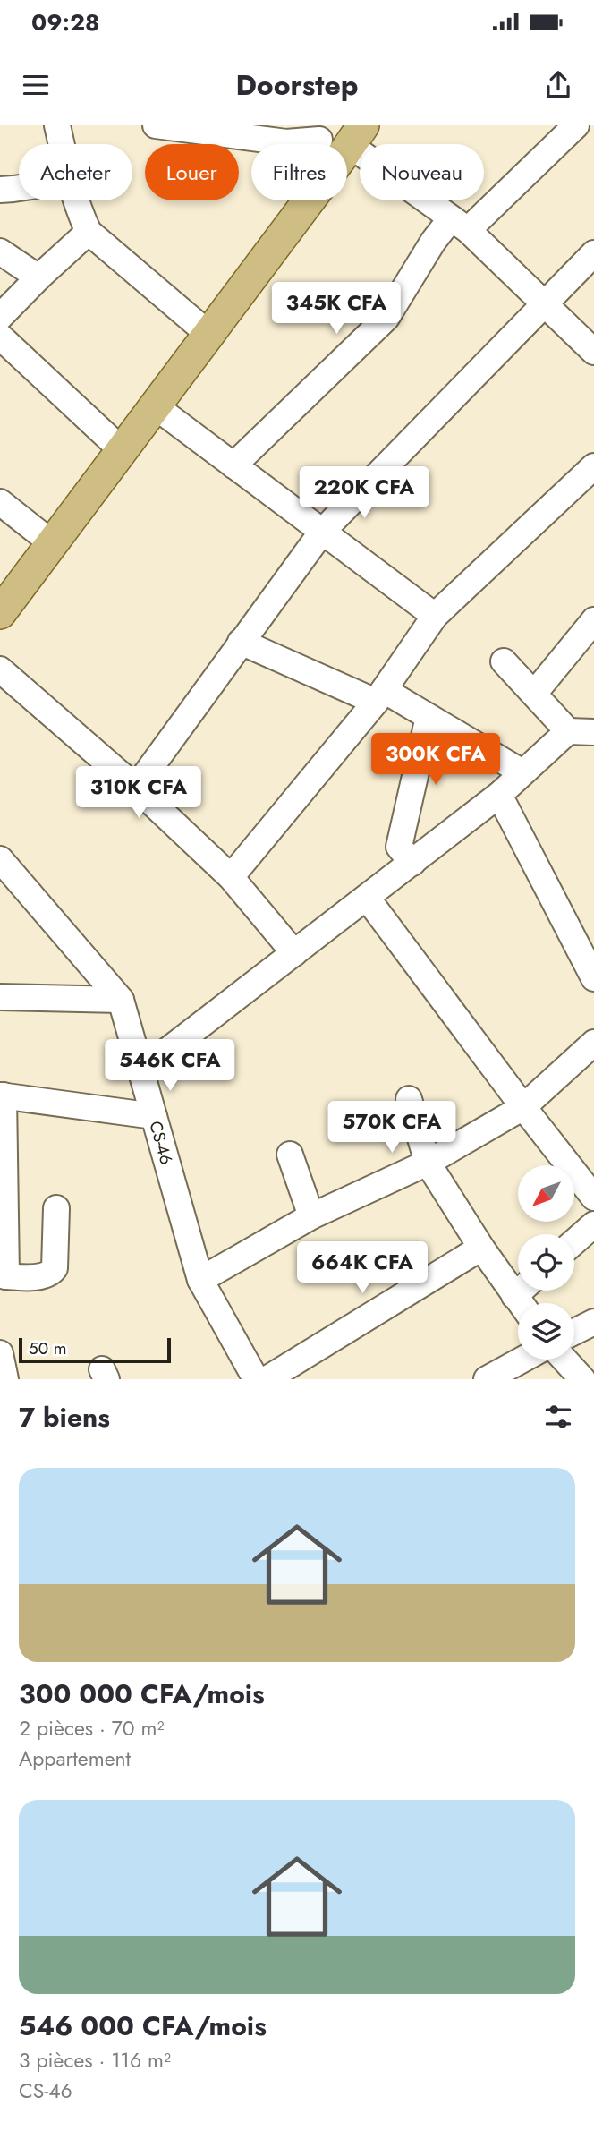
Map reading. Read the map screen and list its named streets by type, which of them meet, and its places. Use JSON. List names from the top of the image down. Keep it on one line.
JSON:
{"streets":{"street":["CS-46"]},"scale_bar":"50 m","north":"bottom left","page":{"status":"09:28","header":"Doorstep","chip":["Acheter","Louer","Filtres","Nouveau"],"price":["345K CFA","220K CFA","300K CFA","310K CFA","546K CFA","570K CFA","664K CFA"],"scale":"50 m","heading":"7 biens","list":[{"name":"300 000 CFA/mois","note":"2 pièces · 70 m² · Appartement"},{"name":"546 000 CFA/mois","note":"3 pièces · 116 m² · CS-46"}]}}
